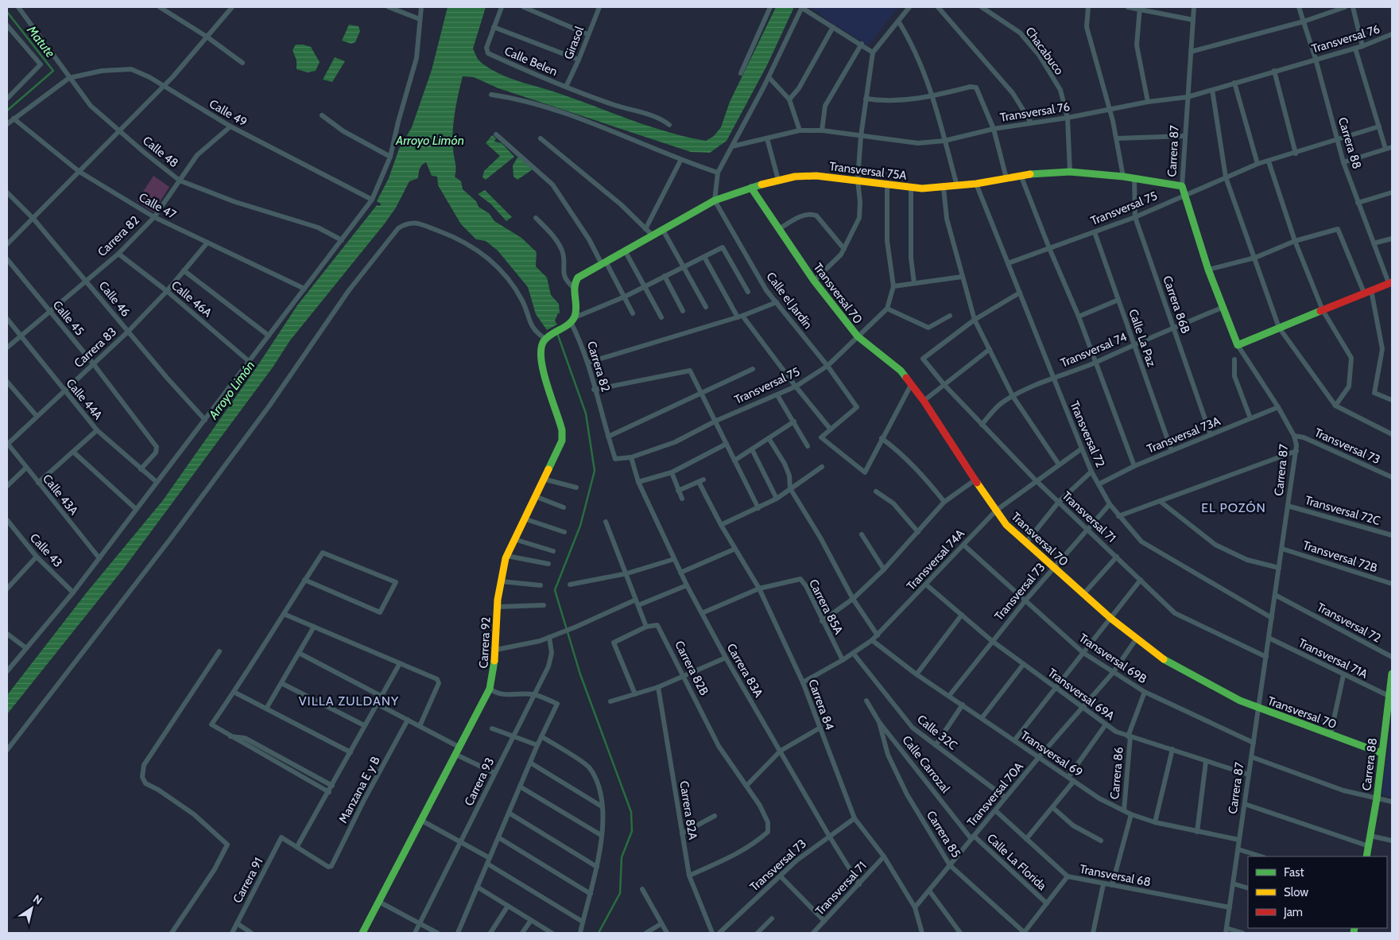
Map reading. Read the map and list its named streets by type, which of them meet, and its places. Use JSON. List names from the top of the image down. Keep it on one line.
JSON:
{"streets":{"street":["Transversal 76","Girasol","Chacabuco","Calle Belen","Calle 49","Carrera 88","Carrera 87","Calle 48","Transversal 75A","Calle 47","Transversal 75","Carrera 82","Transversal 70","Calle 46","Calle 46A","Calle el Jardín","Carrera 86B","Calle 45","Calle La Paz","Carrera 83","Transversal 74","Calle 44A","Transversal 72","Transversal 73A","Transversal 73","Calle 43A","Transversal 72C","Transversal 71","Calle 43","Transversal 72B","Transversal 74A","Carrera 85A","Carrera 92","Transversal 69B","Transversal 71A","Carrera 82B","Carrera 83A","Transversal 69A","Carrera 84","Calle 32C","Transversal 69","Calle Carrozal","Carrera 86","Carrera 93","Manzana E y B","Transversal 70A","Carrera 82A","Carrera 85","Calle La Florida","Transversal 68","Carrera 91"]},"crossings":[["Transversal 76","Chacabuco"],["Transversal 76","Carrera 88"],["Transversal 76","Carrera 87"],["Girasol","Calle Belen"],["Chacabuco","Transversal 75A"],["Calle 49","Calle 48"],["Calle 49","Carrera 82"],["Carrera 88","Transversal 75"],["Carrera 88","Transversal 70"],["Carrera 88","Transversal 71A"],["Carrera 87","Transversal 75A"],["Carrera 87","Transversal 75"],["Carrera 87","Transversal 70"],["Carrera 87","Transversal 74"],["Carrera 87","Transversal 72"],["Carrera 87","Transversal 73A"],["Carrera 87","Transversal 73"],["Carrera 87","Transversal 72C"],["Carrera 87","Transversal 71"],["Carrera 87","Transversal 72B"],["Carrera 87","Transversal 69B"],["Carrera 87","Transversal 71A"],["Carrera 87","Transversal 69A"],["Carrera 87","Transversal 69"],["Carrera 87","Transversal 68"],["Calle 48","Carrera 82"],["Transversal 75A","Carrera 82"],["Transversal 75A","Transversal 70"],["Transversal 75A","Calle el Jardín"],["Transversal 75A","Carrera 86B"],["Transversal 75A","Transversal 72"],["Calle 47","Carrera 82"],["Calle 47","Carrera 83"],["Transversal 75","Carrera 82"],["Transversal 75","Transversal 70"],["Transversal 75","Calle el Jardín"],["Transversal 75","Carrera 86B"],["Transversal 75","Calle La Paz"],["Transversal 75","Transversal 72"],["Transversal 75","Carrera 83A"],["Carrera 82","Calle 46"],["Carrera 82","Calle 46A"],["Carrera 82","Calle 45"],["Carrera 82","Calle 44A"],["Transversal 70","Transversal 73"],["Transversal 70","Transversal 74A"],["Transversal 70","Transversal 70A"],["Calle 46","Carrera 83"],["Calle 46A","Carrera 83"],["Carrera 86B","Transversal 74"],["Carrera 86B","Transversal 73A"],["Calle 45","Carrera 83"],["Calle 45","Calle 44A"],["Calle La Paz","Transversal 74"],["Calle La Paz","Transversal 73A"],["Carrera 83","Calle 44A"],["Carrera 83","Calle 43A"],["Transversal 74","Transversal 72"],["Transversal 74","Transversal 71"],["Transversal 72","Transversal 73A"],["Transversal 72","Transversal 73"],["Transversal 72","Transversal 74A"],["Transversal 73","Transversal 71"],["Transversal 73","Transversal 69B"],["Transversal 73","Carrera 83A"],["Transversal 73","Transversal 69A"],["Transversal 73","Carrera 84"],["Transversal 73","Transversal 69"],["Transversal 71","Transversal 74A"],["Transversal 71","Carrera 83A"],["Transversal 71","Carrera 84"],["Transversal 74A","Carrera 85A"],["Transversal 74A","Transversal 69B"],["Transversal 74A","Transversal 69A"],["Transversal 74A","Carrera 84"],["Transversal 74A","Calle 32C"],["Transversal 74A","Transversal 69"],["Carrera 85A","Carrera 84"],["Transversal 69B","Carrera 86"],["Transversal 69B","Transversal 70A"],["Carrera 82B","Carrera 82A"],["Transversal 69A","Carrera 86"],["Transversal 69A","Transversal 70A"],["Carrera 84","Transversal 70A"],["Calle 32C","Transversal 70A"],["Transversal 69","Carrera 86"],["Transversal 69","Transversal 70A"],["Calle Carrozal","Transversal 70A"],["Calle Carrozal","Carrera 85"],["Calle Carrozal","Calle La Florida"],["Carrera 86","Transversal 68"],["Manzana E y B","Carrera 91"],["Transversal 70A","Carrera 85"],["Transversal 70A","Calle La Florida"],["Carrera 85","Transversal 68"],["Calle La Florida","Transversal 68"]],"districts":["EL POZÓN","VILLA ZULDANY"],"water":["Matute","Arroyo Limón"],"legend":["Fast","Slow","Jam"],"north":"top right"}
